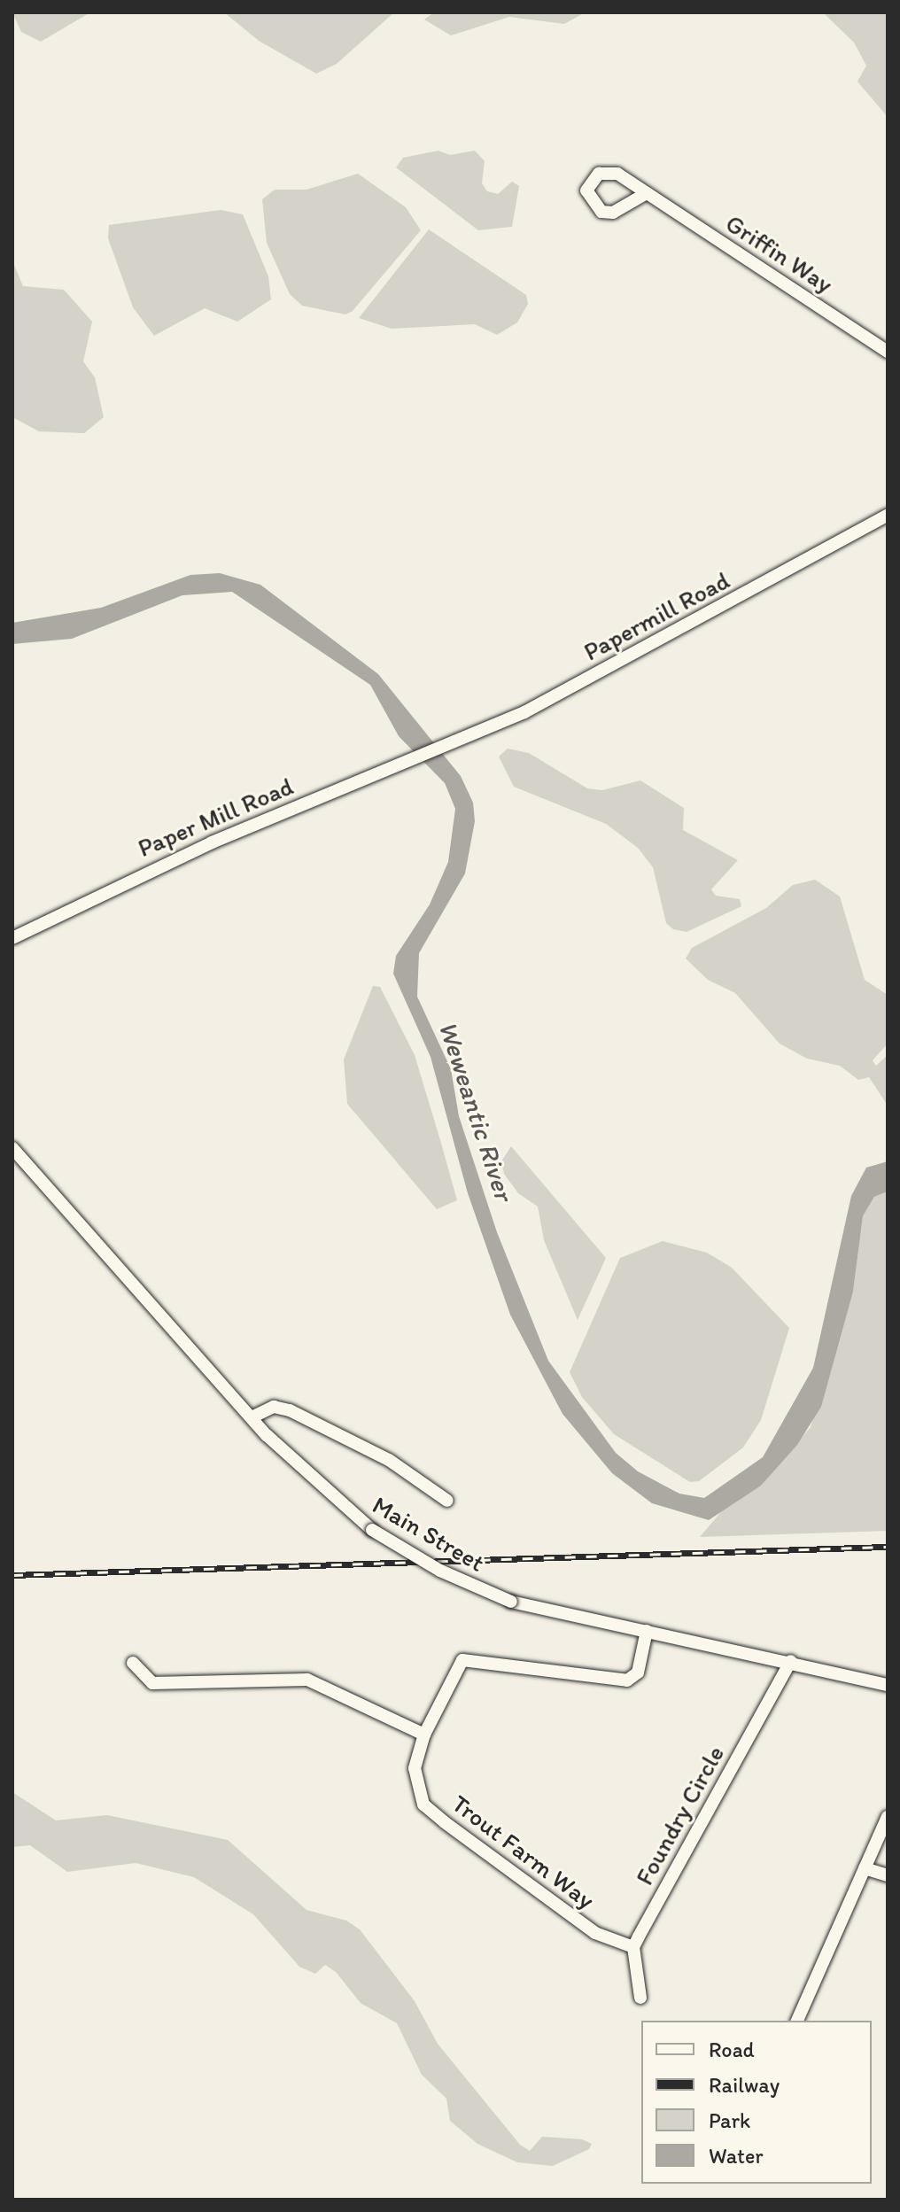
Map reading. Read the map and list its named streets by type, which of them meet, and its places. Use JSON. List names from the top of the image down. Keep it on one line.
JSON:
{"streets":{"street":["Griffin Way","Papermill Road","Paper Mill Road","Main Street","Foundry Circle","Trout Farm Way"]},"crossings":[["Papermill Road","Paper Mill Road"],["Main Street","Foundry Circle"],["Main Street","Trout Farm Way"],["Foundry Circle","Trout Farm Way"]],"water":["Weweantic River"],"legend":["Road","Railway","Park","Water"]}
